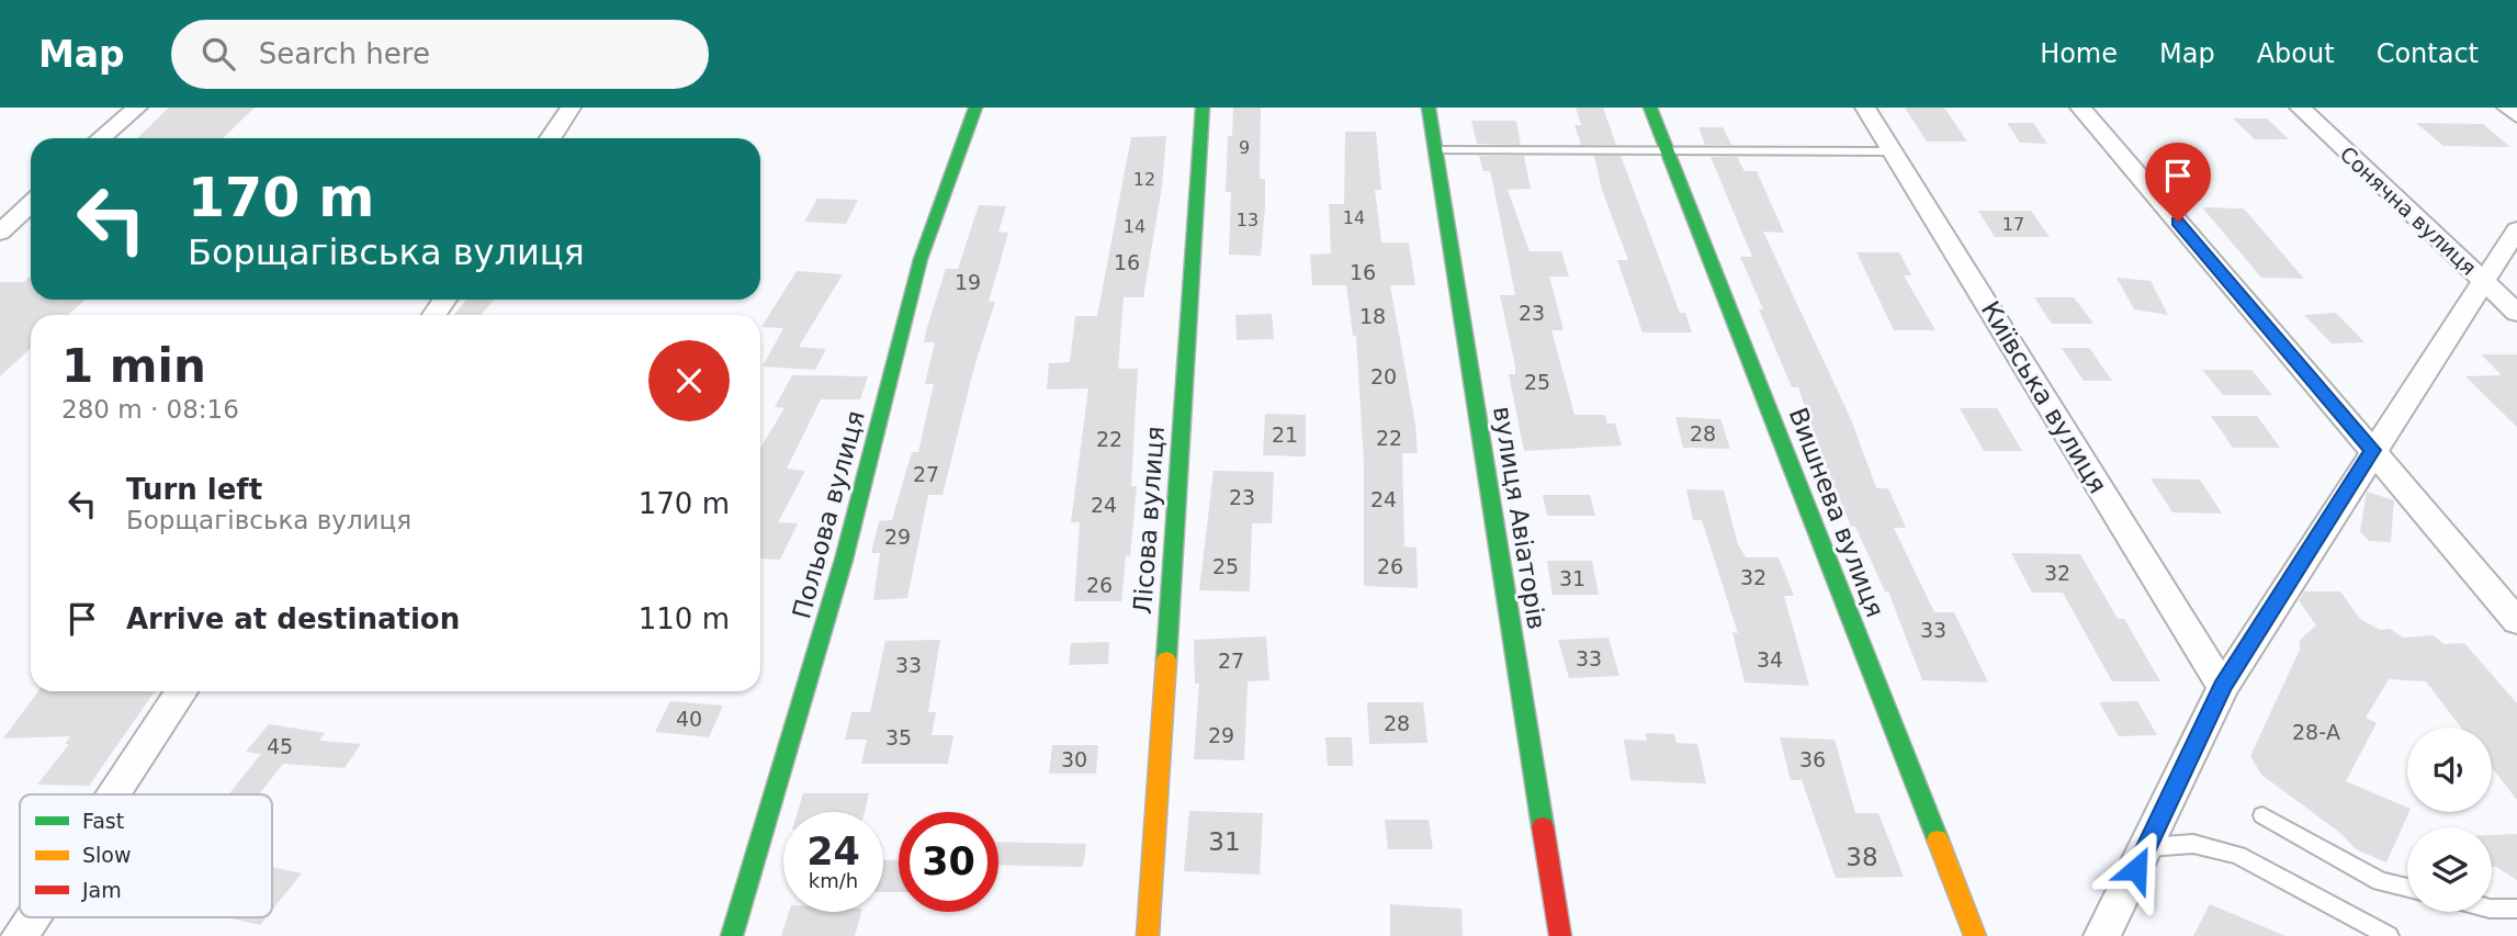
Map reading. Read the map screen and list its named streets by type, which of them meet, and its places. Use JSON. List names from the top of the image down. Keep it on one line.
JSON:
{"streets":{"street":["Сонячна вулиця","Київська вулиця","Вишнева вулиця","Польова вулиця","вулиця Авіаторів","Лісова вулиця"]},"house_numbers":["9","12","14","13","17","14","16","16","19","23","18","20","25","28","21","22","22","27","23","24","24","29","25","26","32","32","31","26","33","33","34","27","33","40","28","28-А","29","35","45","30","36","31","38"],"legend":["Fast","Slow","Jam"],"page":{"header":"Map","search":"Search here","nav":["Home","Map","About","Contact"],"turn":["170 m","Борщагівська вулиця"],"heading":["1 min","280 m · 08:16"],"list":[{"name":"Turn left","note":"Борщагівська вулиця","value":"170 m"},{"name":"Arrive at destination","value":"110 m"}],"speed":"24 km/h","limit":"30"}}
